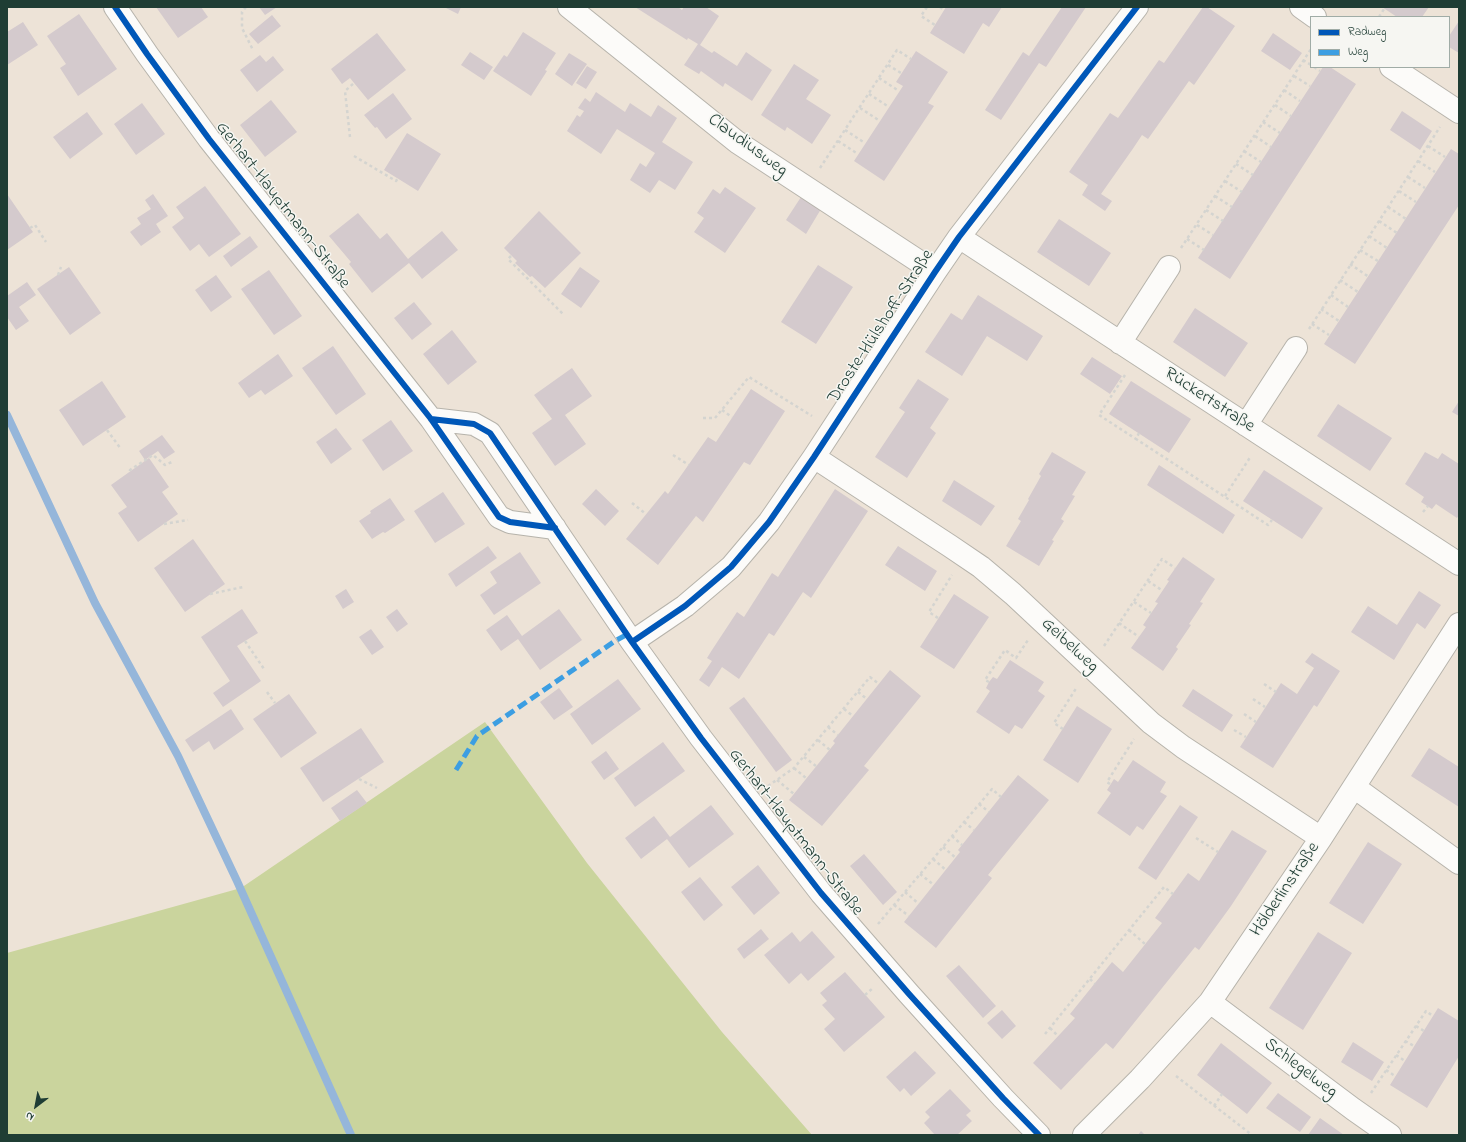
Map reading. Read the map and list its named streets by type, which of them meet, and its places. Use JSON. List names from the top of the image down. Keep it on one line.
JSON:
{"streets":{"street":["Claudiusweg","Gerhart-Hauptmann-Straße","Droste-Hülshoff-Straße","Rückertstraße","Geibelweg","Hölderlinstraße","Schlegelweg"]},"crossings":[["Claudiusweg","Droste-Hülshoff-Straße"],["Gerhart-Hauptmann-Straße","Droste-Hülshoff-Straße"],["Droste-Hülshoff-Straße","Rückertstraße"],["Droste-Hülshoff-Straße","Geibelweg"],["Geibelweg","Hölderlinstraße"],["Hölderlinstraße","Schlegelweg"]],"legend":["Radweg","Weg"],"north":"bottom left"}
